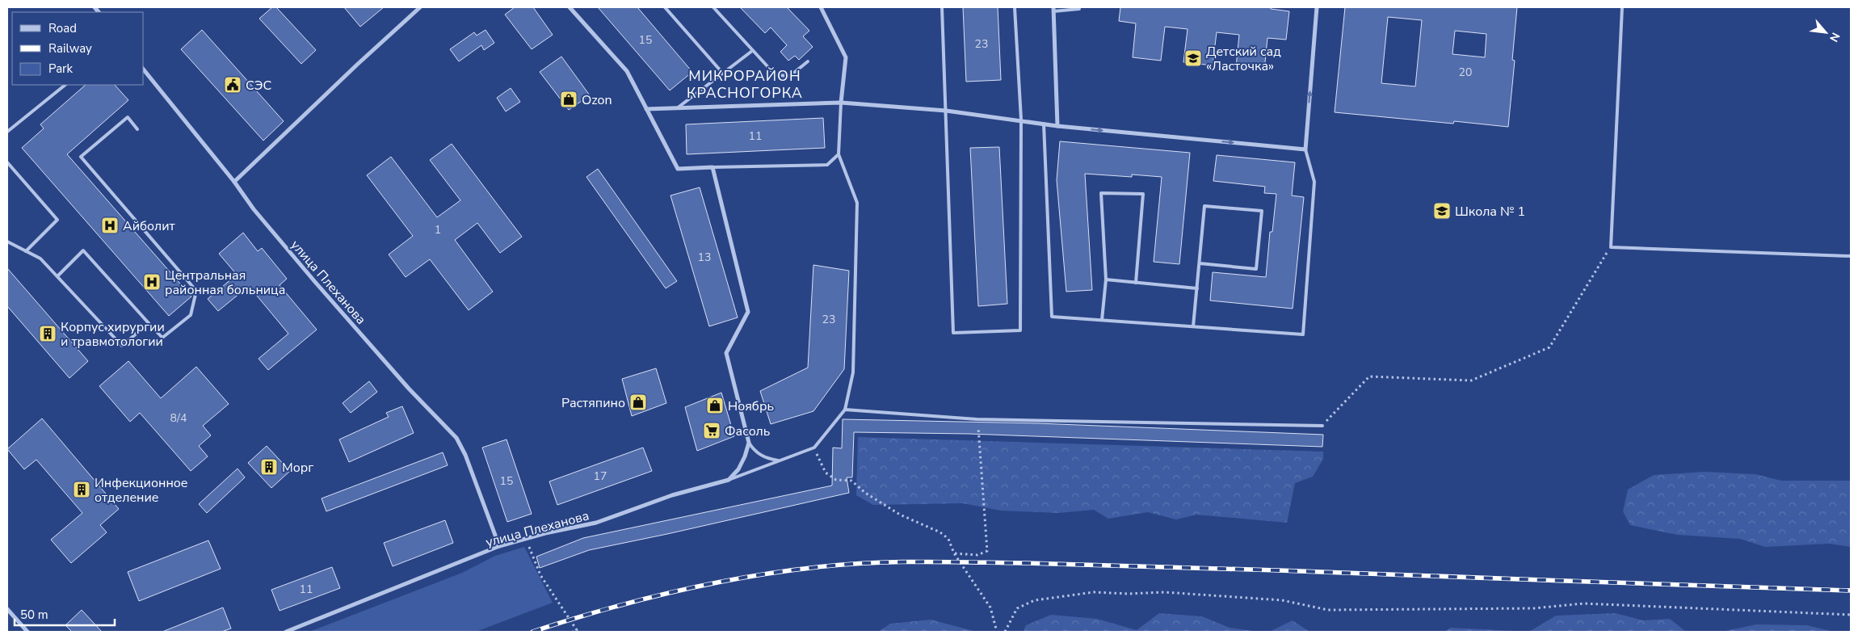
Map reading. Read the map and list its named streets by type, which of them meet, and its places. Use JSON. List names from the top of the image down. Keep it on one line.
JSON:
{"streets":{"street":["улица Плеханова"]},"districts":["МИКРОРАЙОН КРАСНОГОРКА"],"places":{"school or university":["Детский сад «Ласточка»","Школа № 1"],"public building":["СЭС"],"shop":["Ozon","Растяпино","Ноябрь"],"hospital":["Айболит","Центральная районная больница"],"building":["Корпус хирургии и травмотологии","Морг","Инфекционное отделение"],"supermarket":["Фасоль"]},"house_numbers":["15","23","20","11","1","13","23","8/4","17","15","11"],"legend":["Road","Railway","Park"],"scale_bar":"50 m","north":"bottom right"}
